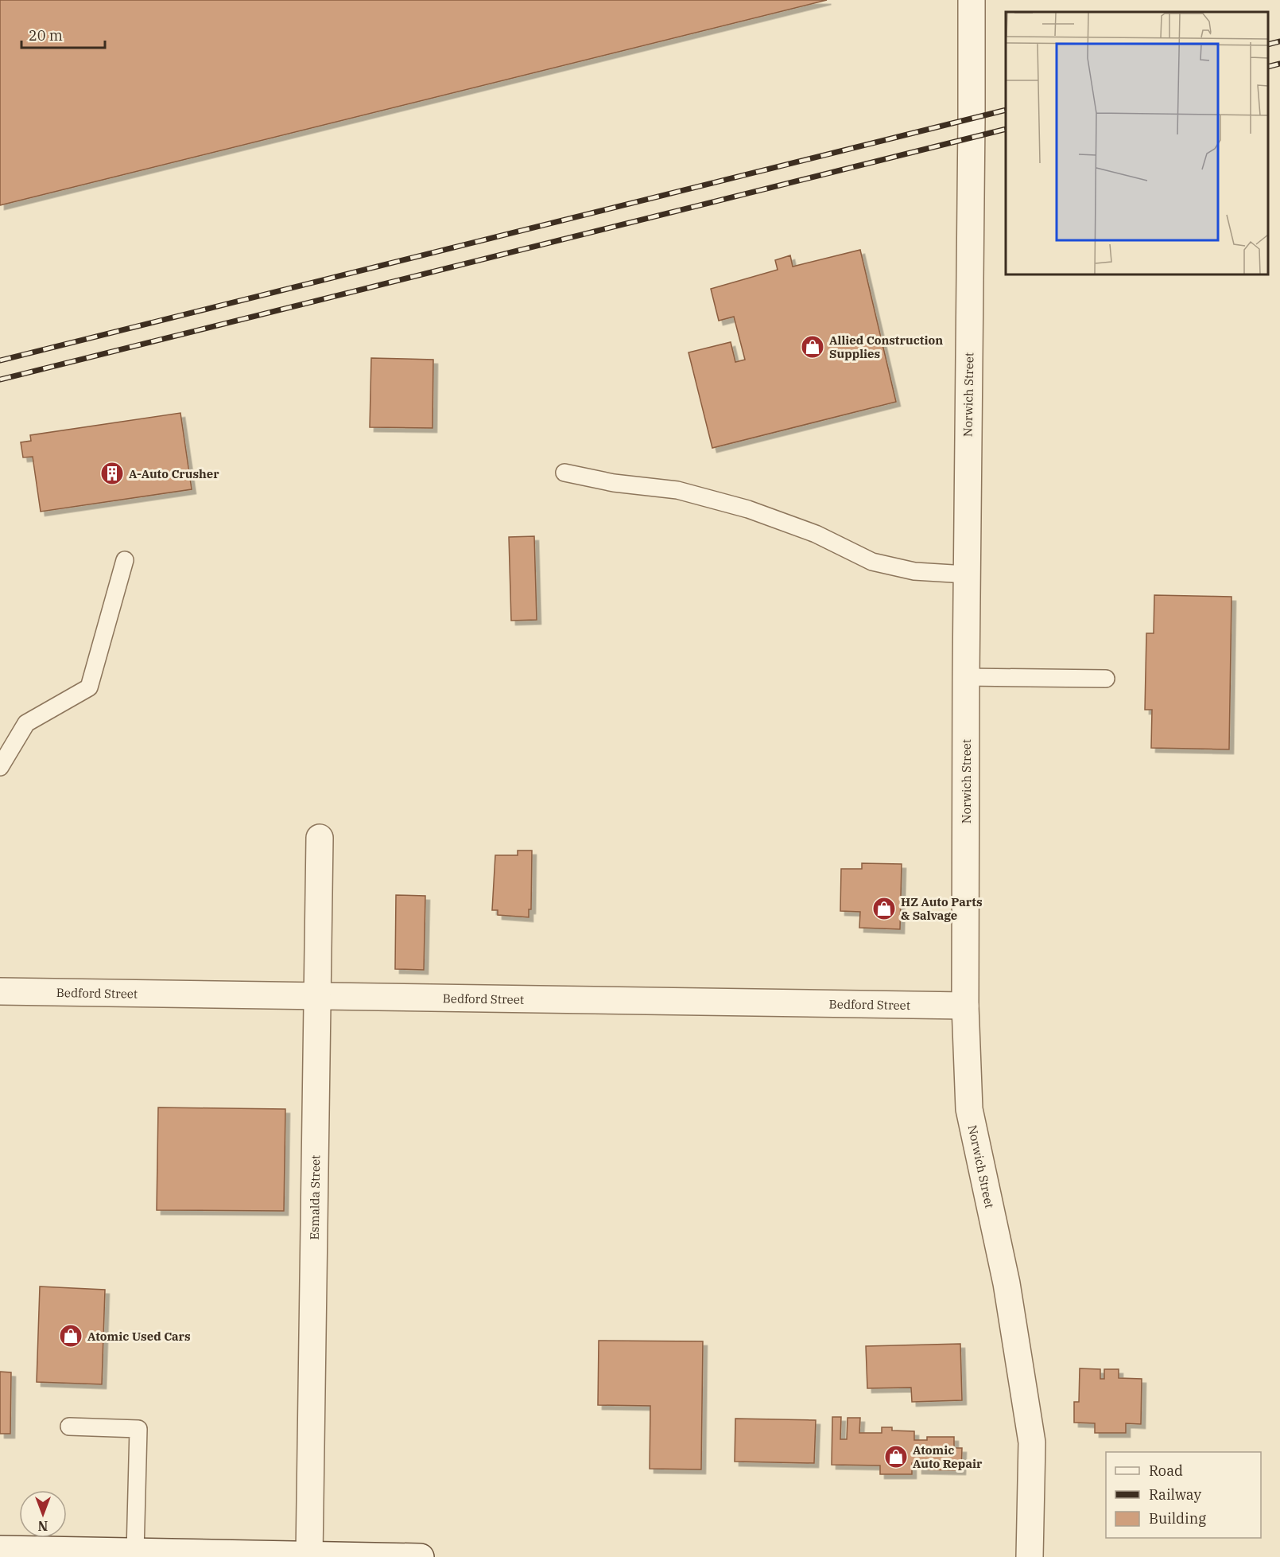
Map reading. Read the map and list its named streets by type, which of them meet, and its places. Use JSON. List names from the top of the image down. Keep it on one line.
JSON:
{"streets":{"street":["Norwich Street","Bedford Street","Esmalda Street"]},"crossings":[["Norwich Street","Bedford Street"],["Bedford Street","Esmalda Street"]],"places":{"shop":["Allied Construction Supplies","HZ Auto Parts & Salvage","Atomic Used Cars","Atomic Auto Repair"],"building":["A-Auto Crusher"]},"legend":["Road","Railway","Building"],"scale_bar":"20 m","north":"bottom"}
